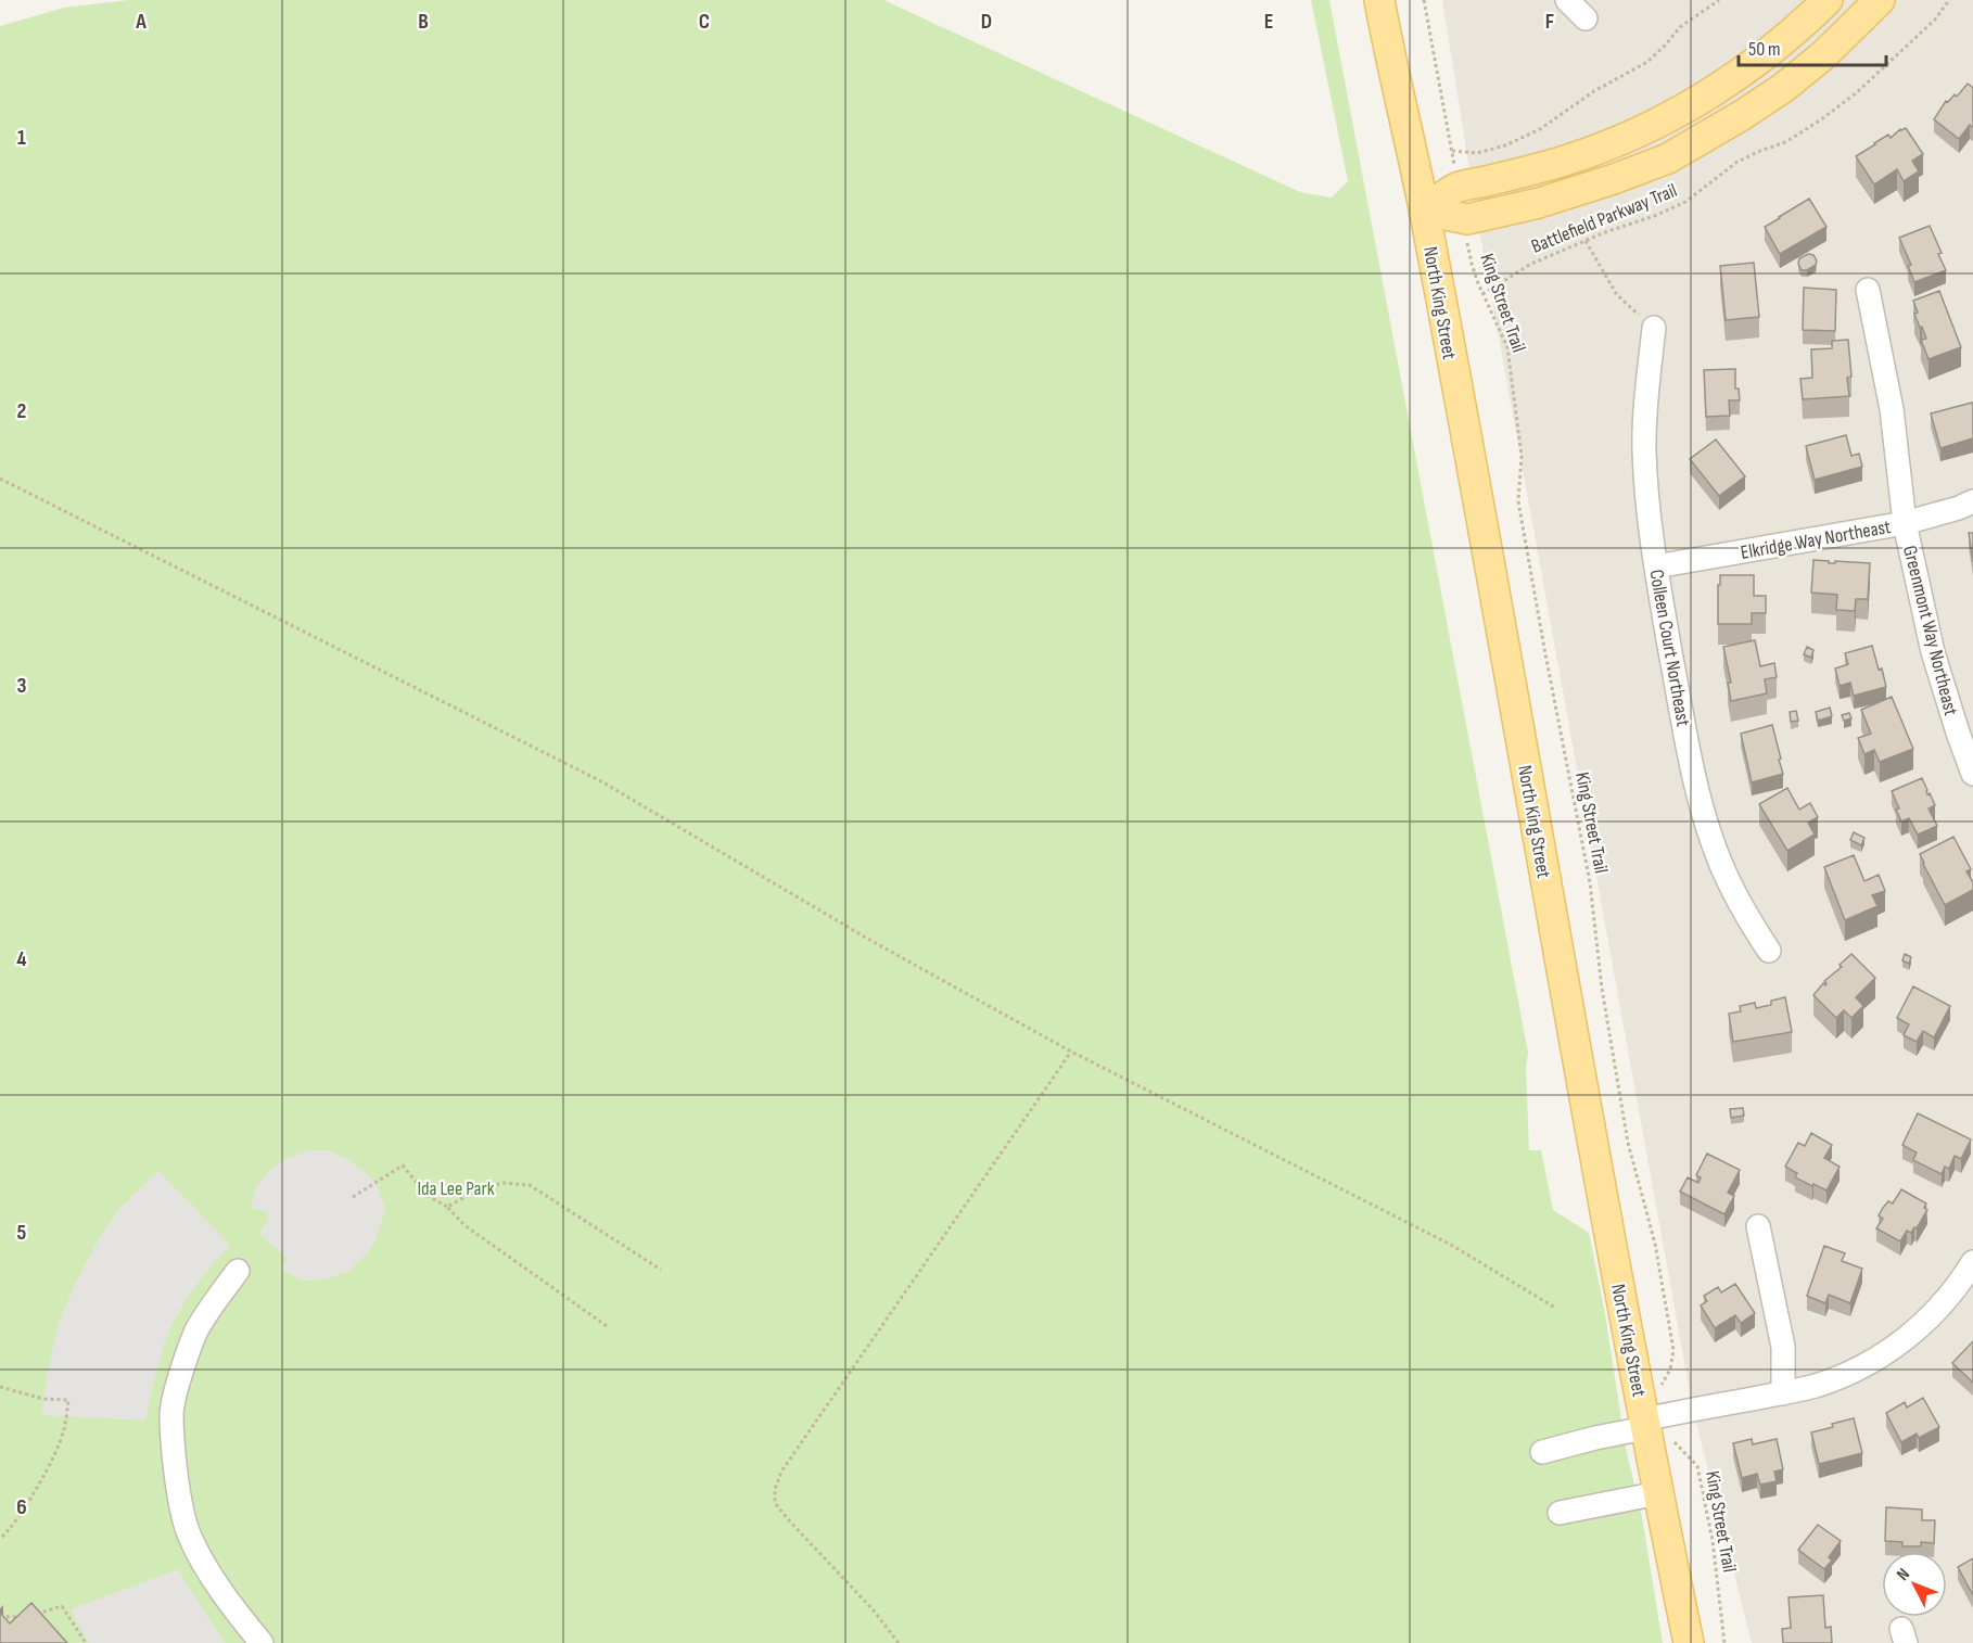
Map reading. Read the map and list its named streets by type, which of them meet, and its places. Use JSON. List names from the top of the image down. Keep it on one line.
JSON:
{"streets":{"main road":["North King Street"],"street":["Elkridge Way Northeast","Greenmont Way Northeast","Colleen Court Northeast"],"path":["Battlefield Parkway Trail","King Street Trail"]},"crossings":[["Battlefield Parkway Trail","King Street Trail"],["North King Street","King Street Trail"],["Elkridge Way Northeast","Greenmont Way Northeast"],["Elkridge Way Northeast","Colleen Court Northeast"]],"parks":["Ida Lee Park"],"scale_bar":"50 m","north":"top left","grid":{"columns":["A","B","C","D","E","F"],"rows":["1","2","3","4","5","6"]}}
